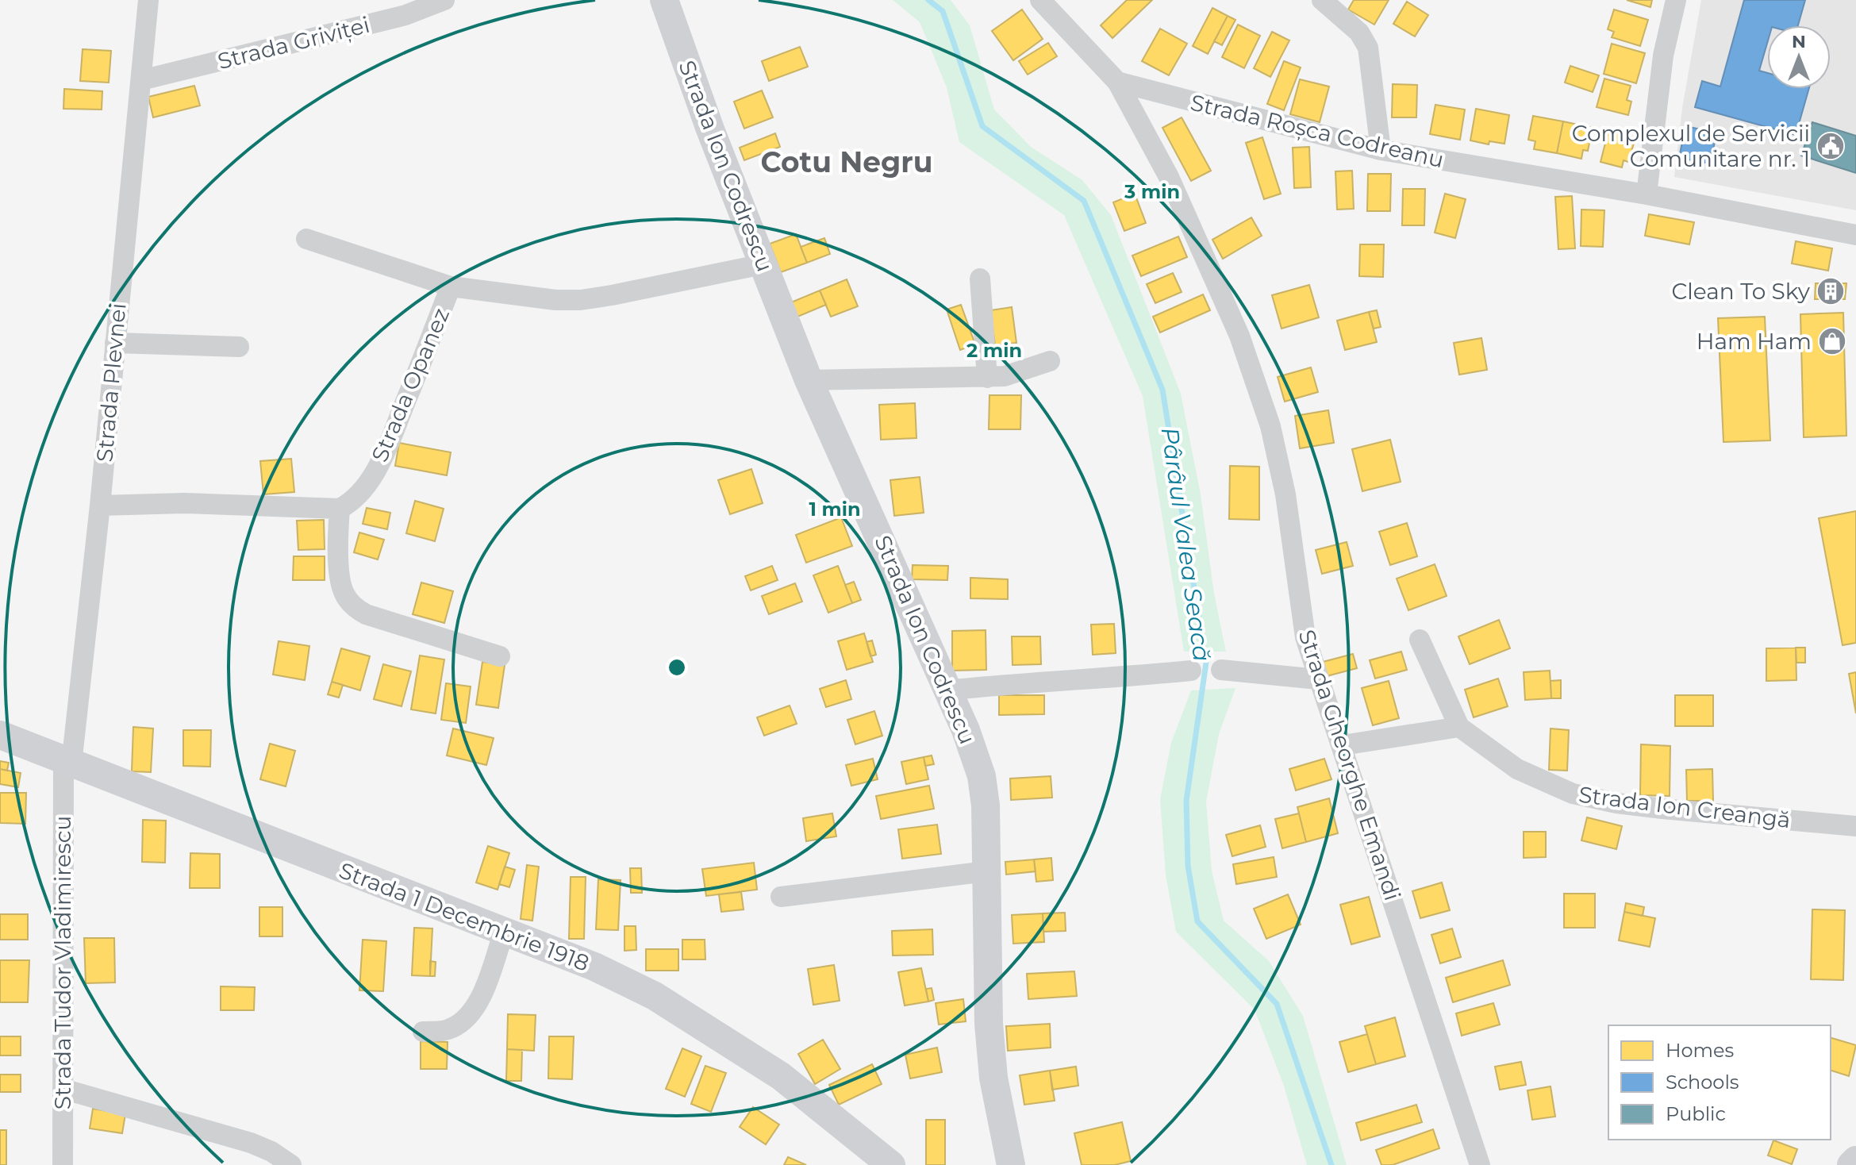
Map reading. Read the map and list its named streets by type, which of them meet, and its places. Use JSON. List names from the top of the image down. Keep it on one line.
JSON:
{"streets":{"main road":["Strada Ion Codrescu","Strada 1 Decembrie 1918"],"street":["Strada Griviței","Strada Roșca Codreanu","Strada Plevnei","Strada Opanez","Strada Gheorghe Emandi","Strada Ion Creangă","Strada Tudor Vladimirescu"]},"crossings":[["Strada Griviței","Strada Plevnei"],["Strada Roșca Codreanu","Strada Gheorghe Emandi"],["Strada Ion Codrescu","Strada Opanez"],["Strada Plevnei","Strada 1 Decembrie 1918"],["Strada Plevnei","Strada Tudor Vladimirescu"],["Strada 1 Decembrie 1918","Strada Tudor Vladimirescu"]],"districts":["Cotu Negru"],"water":["Pârâul Valea Seacă"],"places":{"public building":["Complexul de Servicii Comunitare nr. 1"],"building":["Clean To Sky"],"shop":["Ham Ham"]},"legend":["Homes","Schools","Public"],"north":"top","rings":["3 min","2 min","1 min"]}
